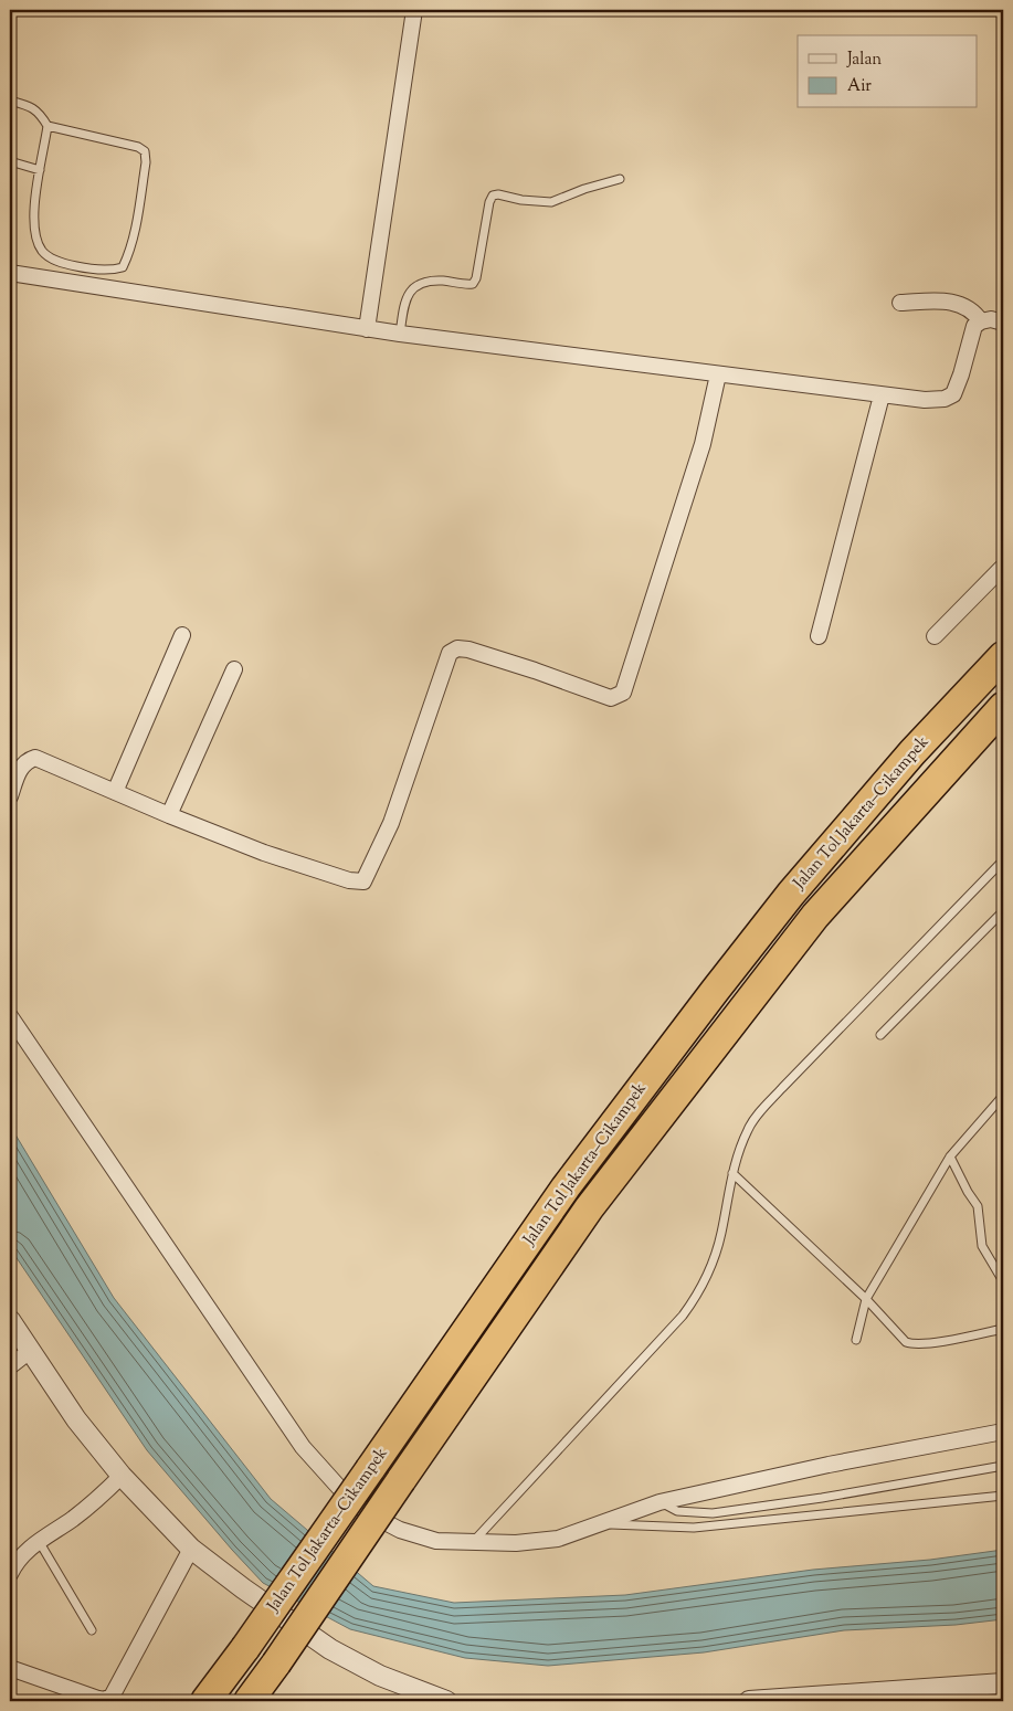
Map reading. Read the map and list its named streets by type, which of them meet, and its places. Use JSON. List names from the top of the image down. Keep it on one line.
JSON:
{"streets":{"highway":["Jalan Tol Jakarta–Cikampek"]},"legend":["Jalan","Air"]}
